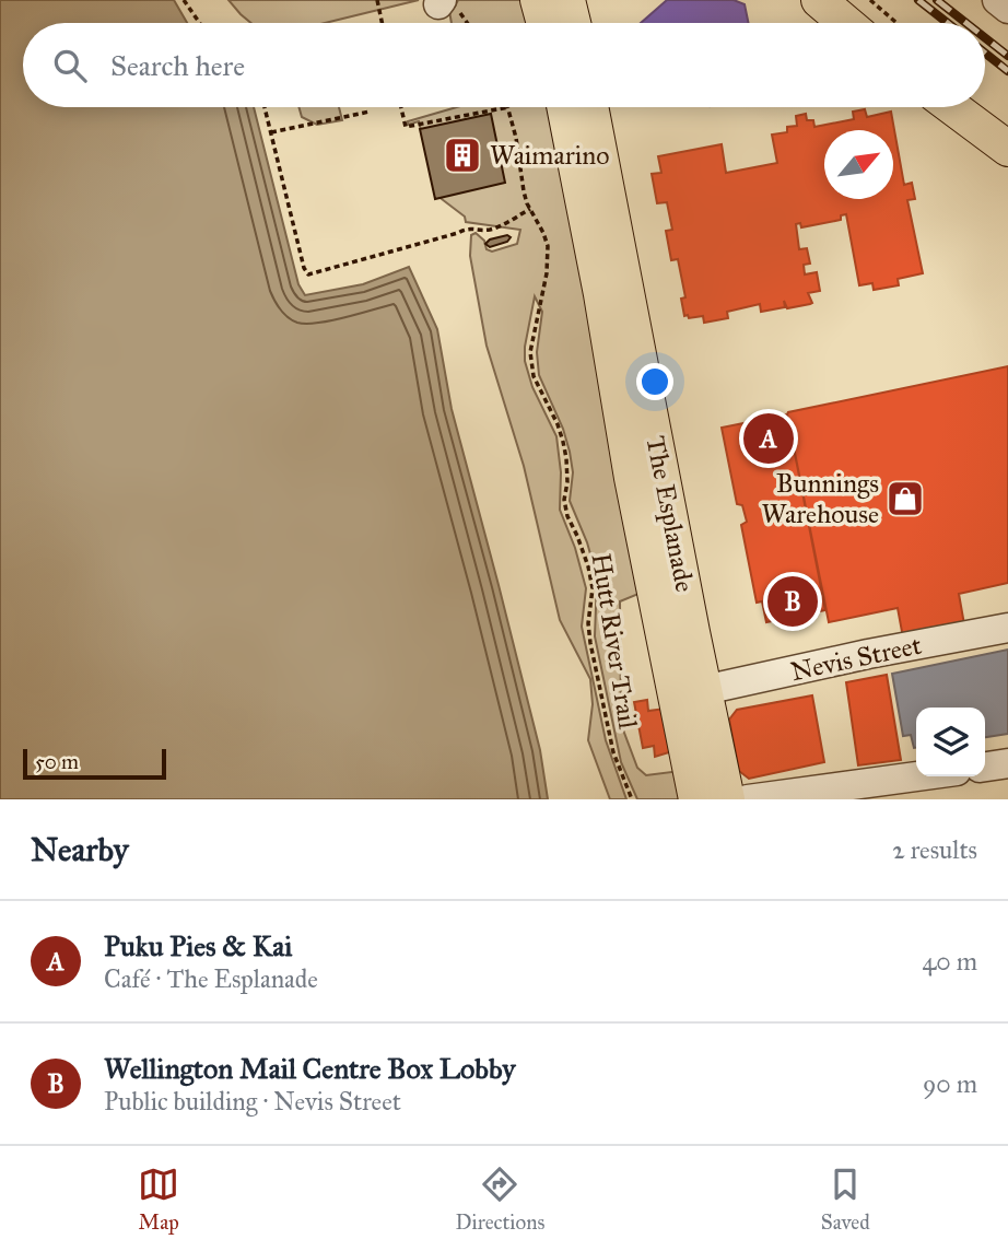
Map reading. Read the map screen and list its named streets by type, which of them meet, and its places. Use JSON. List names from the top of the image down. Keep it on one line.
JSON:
{"streets":{"main road":["The Esplanade"],"street":["Nevis Street"],"path":["Hutt River Trail"]},"crossings":[["The Esplanade","Nevis Street"]],"places":{"building":["Waimarino"],"shop":["Bunnings Warehouse"]},"scale_bar":"50 m","north":"top right","page":{"search":"Search here","pins":["A","B"],"scale":"50 m","heading":["Nearby","2 results"],"list":[{"mark":"A","name":"Puku Pies & Kai","note":"Café · The Esplanade","value":"40 m"},{"mark":"B","name":"Wellington Mail Centre Box Lobby","note":"Public building · Nevis Street","value":"90 m"}],"nav":["Map","Directions","Saved"]}}
